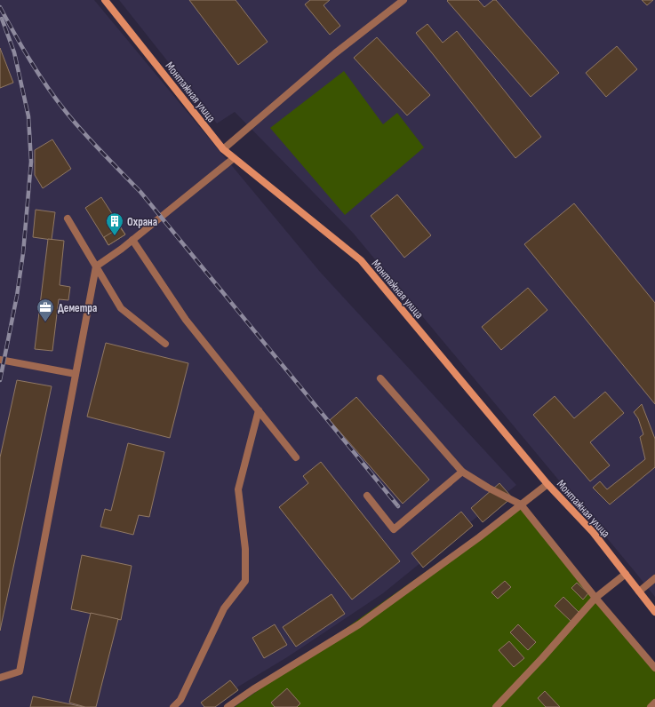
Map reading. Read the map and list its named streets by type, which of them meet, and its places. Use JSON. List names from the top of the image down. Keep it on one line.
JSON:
{"streets":{"street":["Монтажная улица"]},"places":{"building":["Охрана"],"office":["Деметра"]}}
